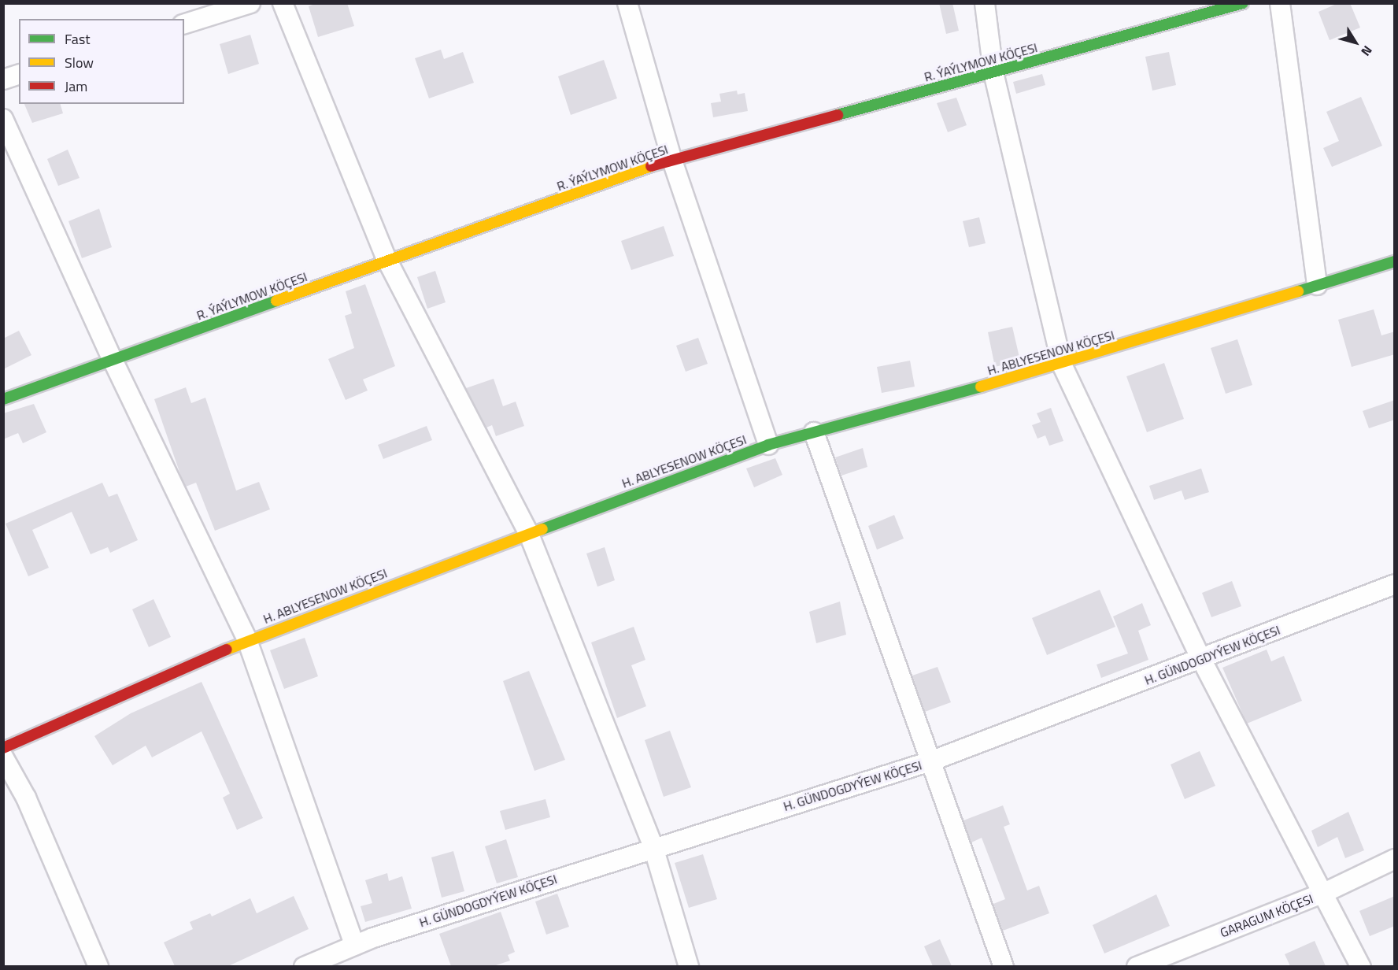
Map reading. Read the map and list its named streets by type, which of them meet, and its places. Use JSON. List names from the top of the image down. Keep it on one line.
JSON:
{"streets":{"street":["R. ÝAÝLYMOW KÖÇESI","H. ABLYESENOW KÖÇESI","H. GÜNDOGDYÝEW KÖÇESI","GARAGUM KÖÇESI"]},"legend":["Fast","Slow","Jam"],"north":"bottom right"}
